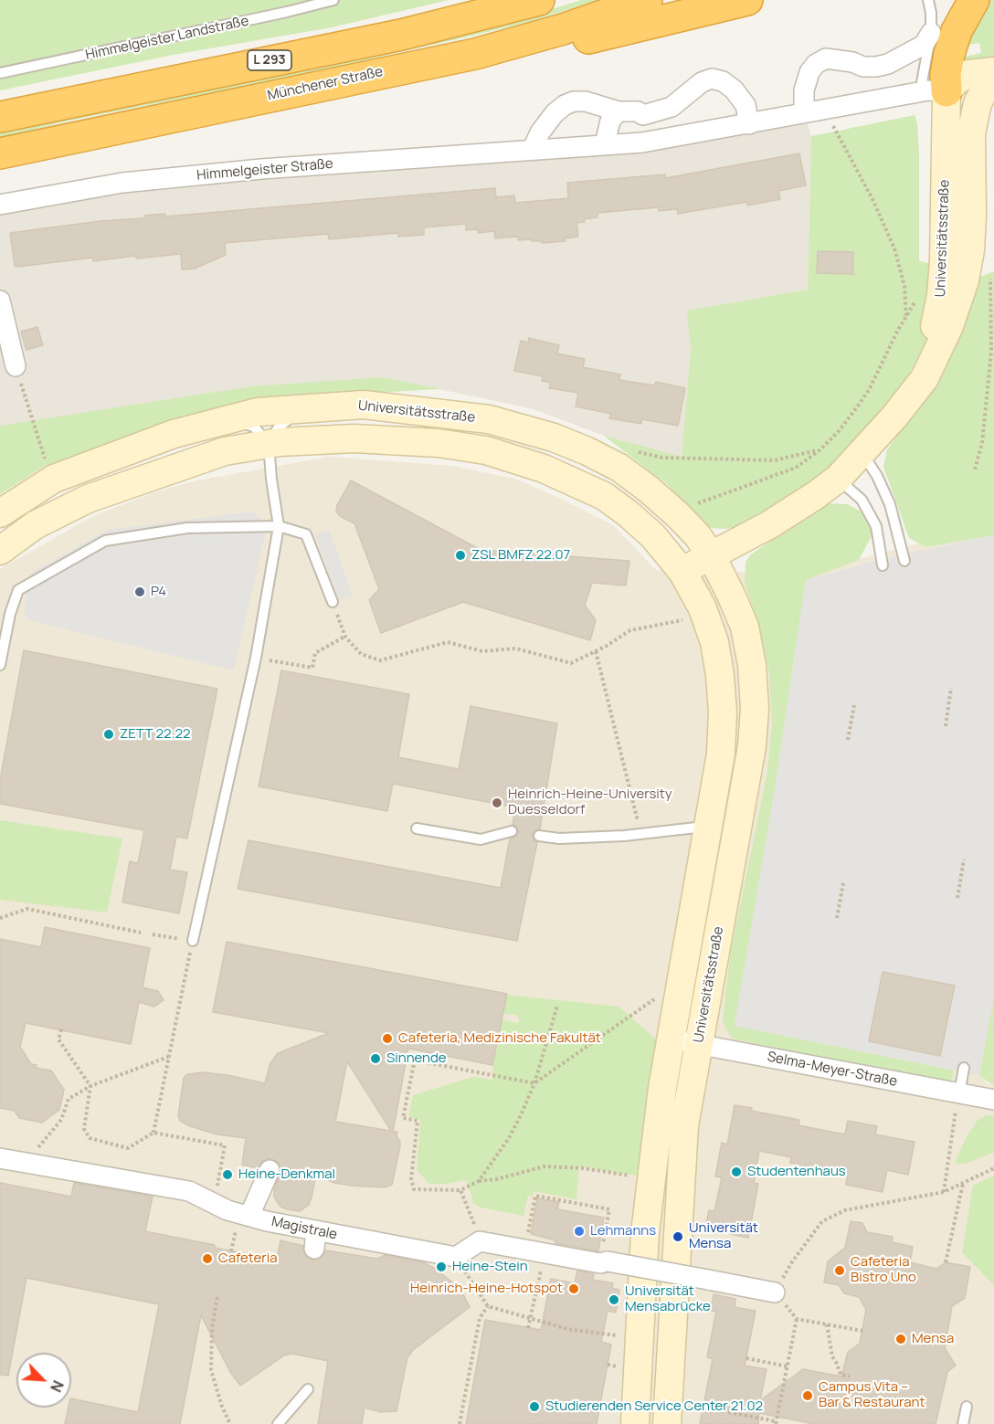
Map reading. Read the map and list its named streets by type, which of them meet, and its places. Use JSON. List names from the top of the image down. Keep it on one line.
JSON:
{"streets":{"highway":["L 293","Münchener Straße"],"street":["Himmelgeister Straße","Universitätsstraße","Selma-Meyer-Straße","Magistrale"],"lane":["Himmelgeister Landstraße"]},"crossings":[["Himmelgeister Straße","Universitätsstraße"],["Universitätsstraße","Selma-Meyer-Straße"]],"places":["ZSL BMFZ 22.07","P4","ZETT 22.22","Heinrich-Heine-University Duesseldorf","Cafeteria, Medizinische Fakultät","Sinnende","Studentenhaus","Heine-Denkmal","Lehmanns","Universität Mensa","Cafeteria","Heine-Stein","Cafeteria Bistro Uno","Heinrich-Heine-Hotspot","Universität Mensabrücke","Mensa","Campus Vita – Bar & Restaurant","Studierenden Service Center 21.02"],"north":"bottom right"}
